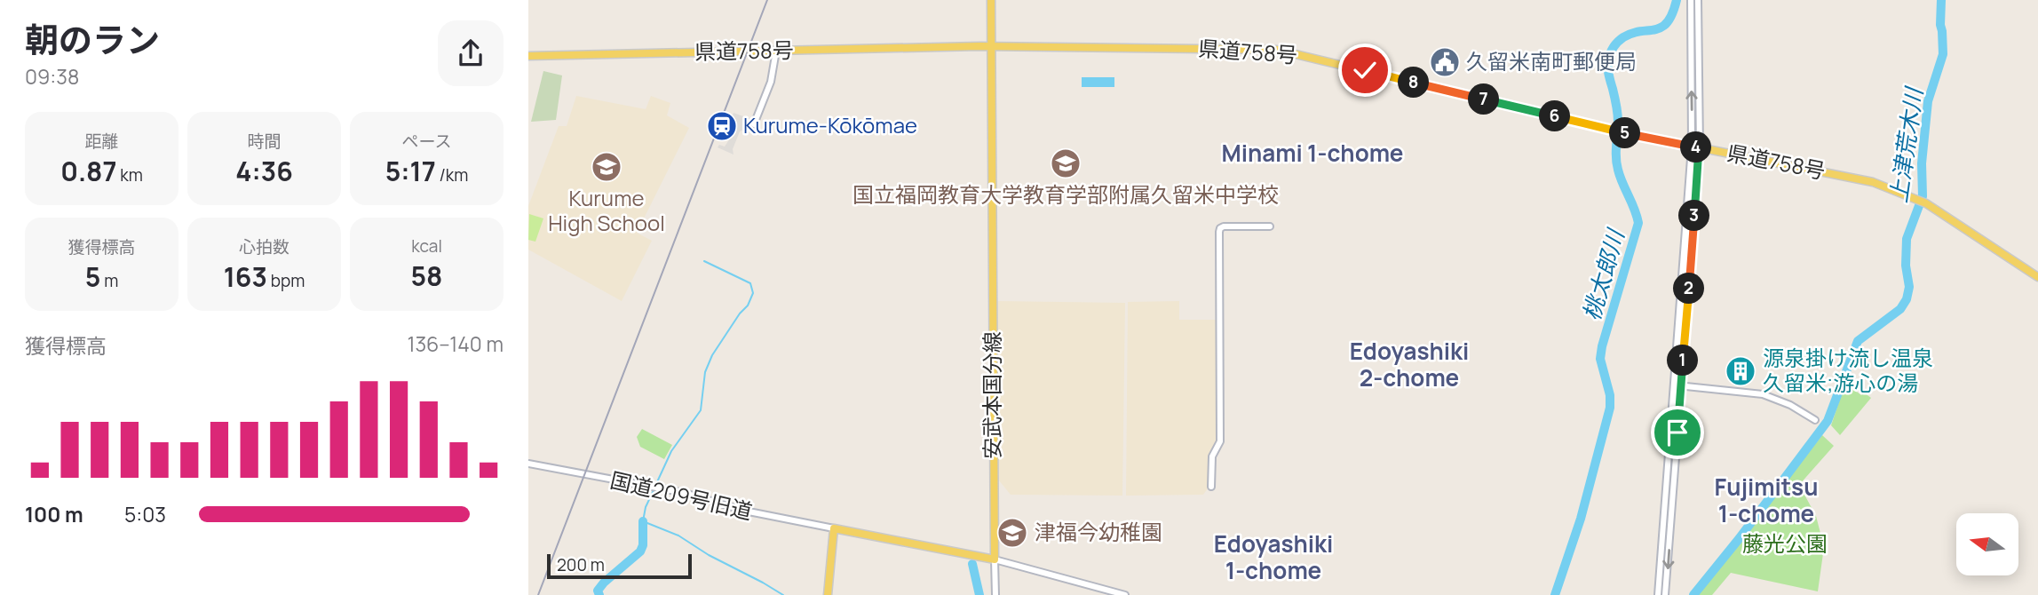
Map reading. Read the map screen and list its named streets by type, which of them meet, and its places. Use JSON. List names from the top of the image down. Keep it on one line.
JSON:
{"streets":{"main road":["県道758号","安武本国分線"],"street":["国道209号旧道"]},"crossings":[["県道758号","安武本国分線"]],"districts":["Minami 1-chome","Edoyashiki 2-chome","Fujimitsu 1-chome","Edoyashiki 1-chome"],"water":["上津荒木川","桃太郎川"],"parks":["藤光公園"],"places":{"public building":["久留米南町郵便局"],"station":["Kurume-Kōkōmae"],"school or university":["国立福岡教育大学教育学部附属久留米中学校","Kurume High School","津福今幼稚園"],"building":["源泉掛け流し温泉 久留米;游心の湯"]},"scale_bar":"200 m","north":"left","page":{"heading":["朝のラン","09:38"],"pins":["8","7","6","5","4","3","2","1"],"stats":[["距離","0.87 km"],["時間","4:36"],["ペース","5:17 /km"],["獲得標高","5 m"],["心拍数","163 bpm"],["kcal","58"]],"chart":["獲得標高","136–140 m"],"list":[{"name":"100 m","note":"5:03"}],"scale":"200 m"}}
